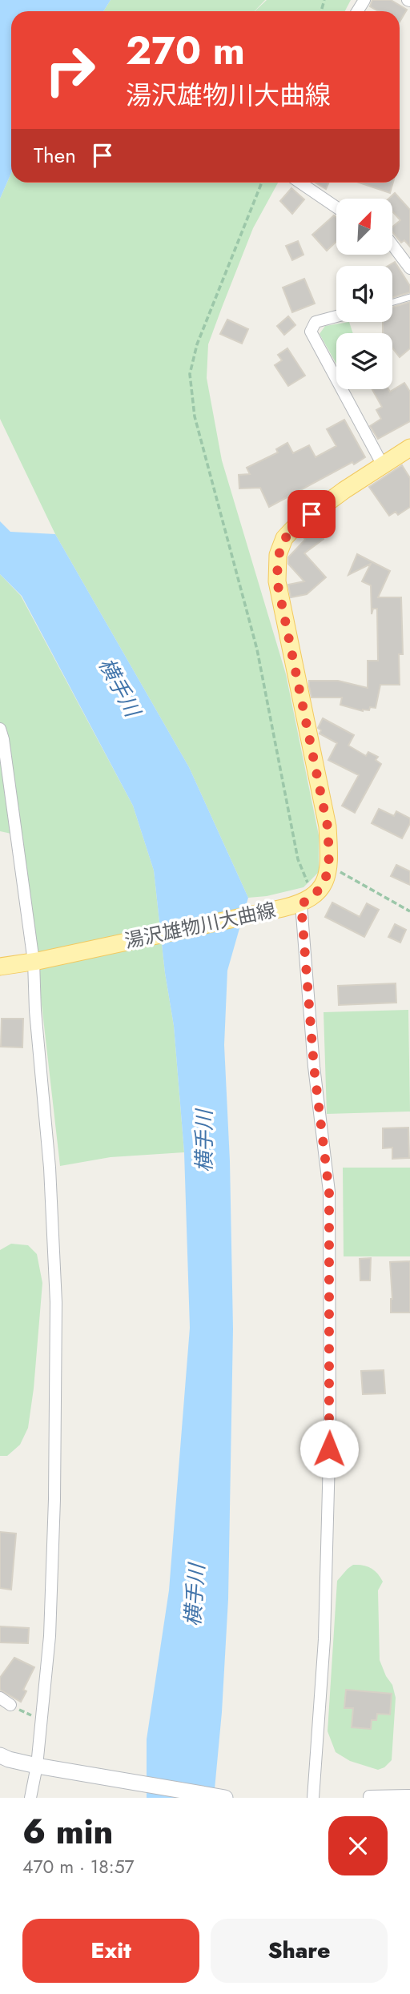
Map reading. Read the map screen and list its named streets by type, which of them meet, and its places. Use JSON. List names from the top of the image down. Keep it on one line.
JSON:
{"streets":{"main road":["湯沢雄物川大曲線"]},"water":["横手川"],"north":"top right","page":{"turn":["270 m","湯沢雄物川大曲線"],"then":"Then","heading":["6 min","470 m · 18:57"],"buttons":["Exit","Share"]}}
